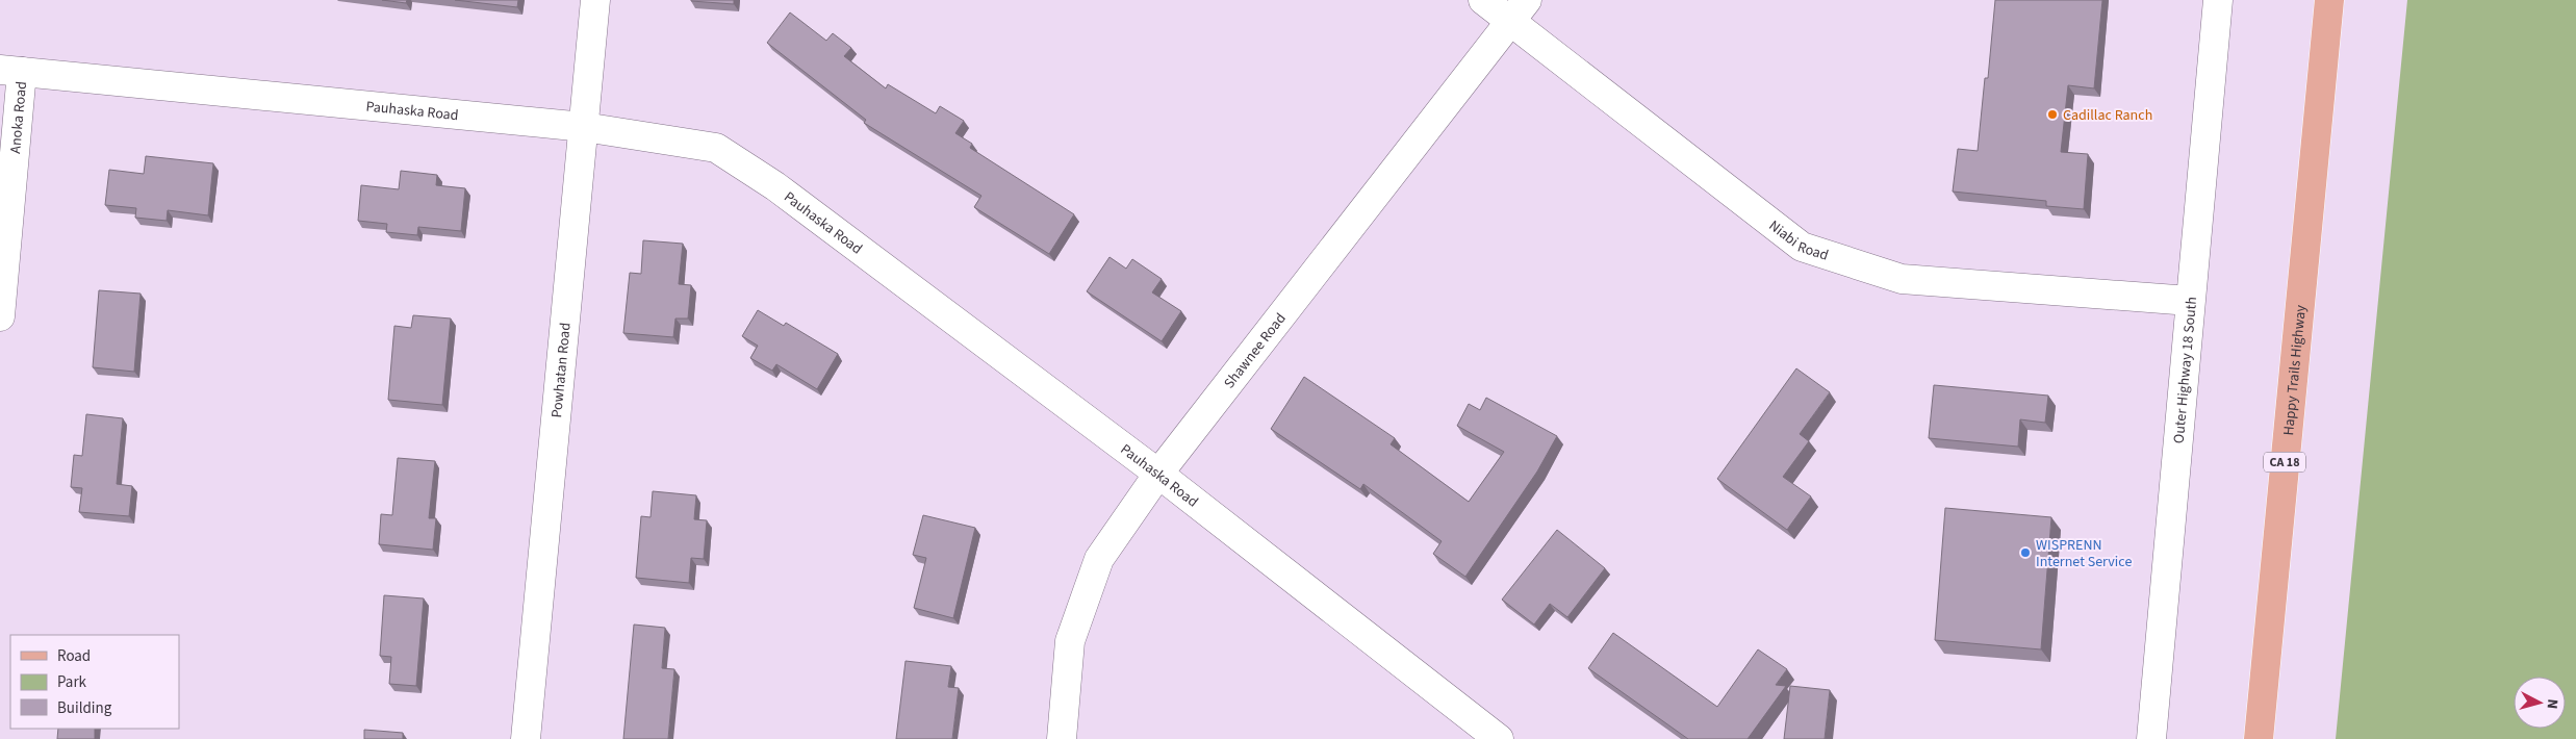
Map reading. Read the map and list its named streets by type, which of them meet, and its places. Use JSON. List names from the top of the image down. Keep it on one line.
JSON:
{"streets":{"main road":["Happy Trails Highway","CA 18"],"street":["Pauhaska Road","Anoka Road","Niabi Road","Shawnee Road","Powhatan Road","Outer Highway 18 South"]},"crossings":[["Pauhaska Road","Anoka Road"],["Pauhaska Road","Shawnee Road"],["Pauhaska Road","Powhatan Road"],["Niabi Road","Shawnee Road"],["Niabi Road","Outer Highway 18 South"]],"places":["Cadillac Ranch","WISPRENN Internet Service"],"legend":["Road","Park","Building"],"north":"right"}
